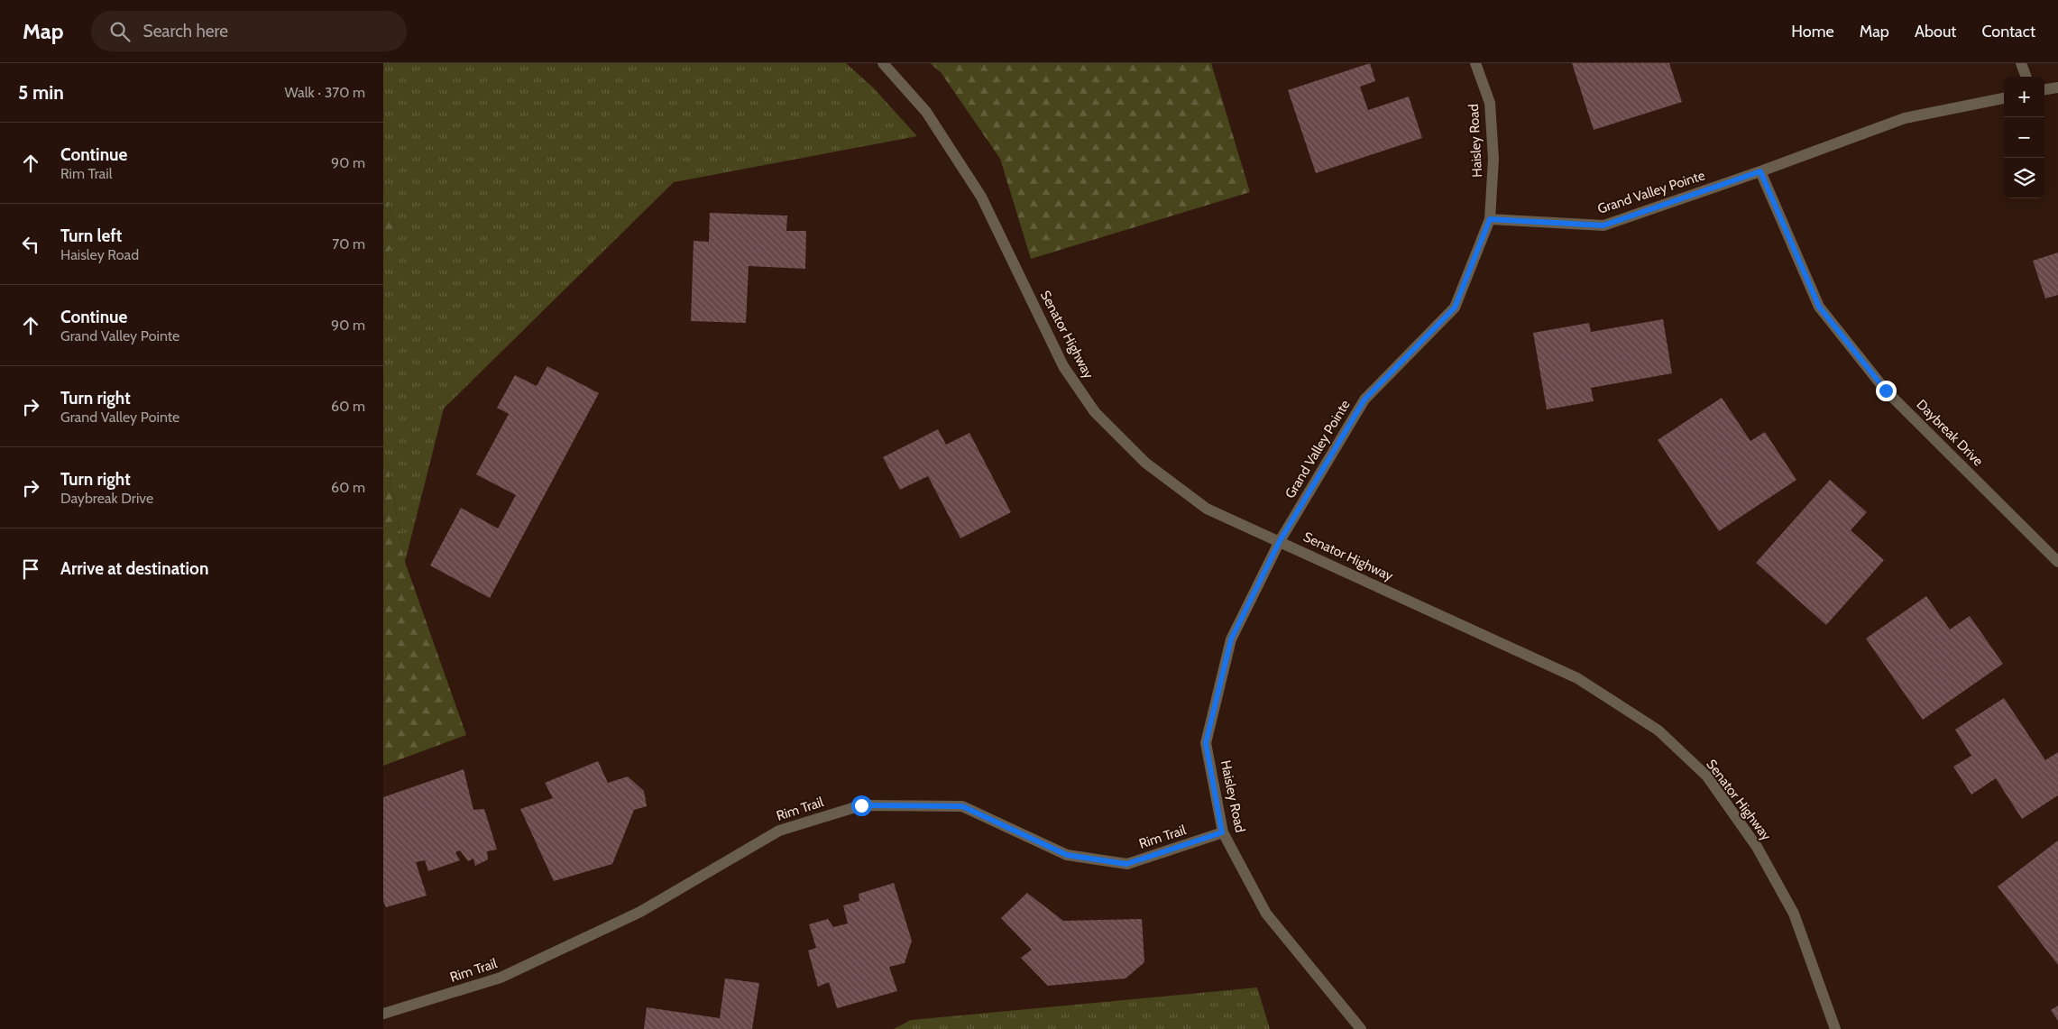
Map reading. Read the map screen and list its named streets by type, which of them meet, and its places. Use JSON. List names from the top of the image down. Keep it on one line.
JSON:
{"streets":{"street":["Haisley Road","Grand Valley Pointe","Senator Highway","Daybreak Drive","Rim Trail"]},"crossings":[["Haisley Road","Grand Valley Pointe"],["Haisley Road","Senator Highway"],["Haisley Road","Rim Trail"],["Grand Valley Pointe","Senator Highway"],["Grand Valley Pointe","Daybreak Drive"]],"page":{"header":"Map","search":"Search here","nav":["Home","Map","About","Contact"],"heading":["5 min","Walk · 370 m"],"map_buttons":["+","−"],"list":[["Continue","Rim Trail","90 m"],["Turn left","Haisley Road","70 m"],["Continue","Grand Valley Pointe","90 m"],["Turn right","Grand Valley Pointe","60 m"],["Turn right","Daybreak Drive","60 m"],"Arrive at destination"]}}
